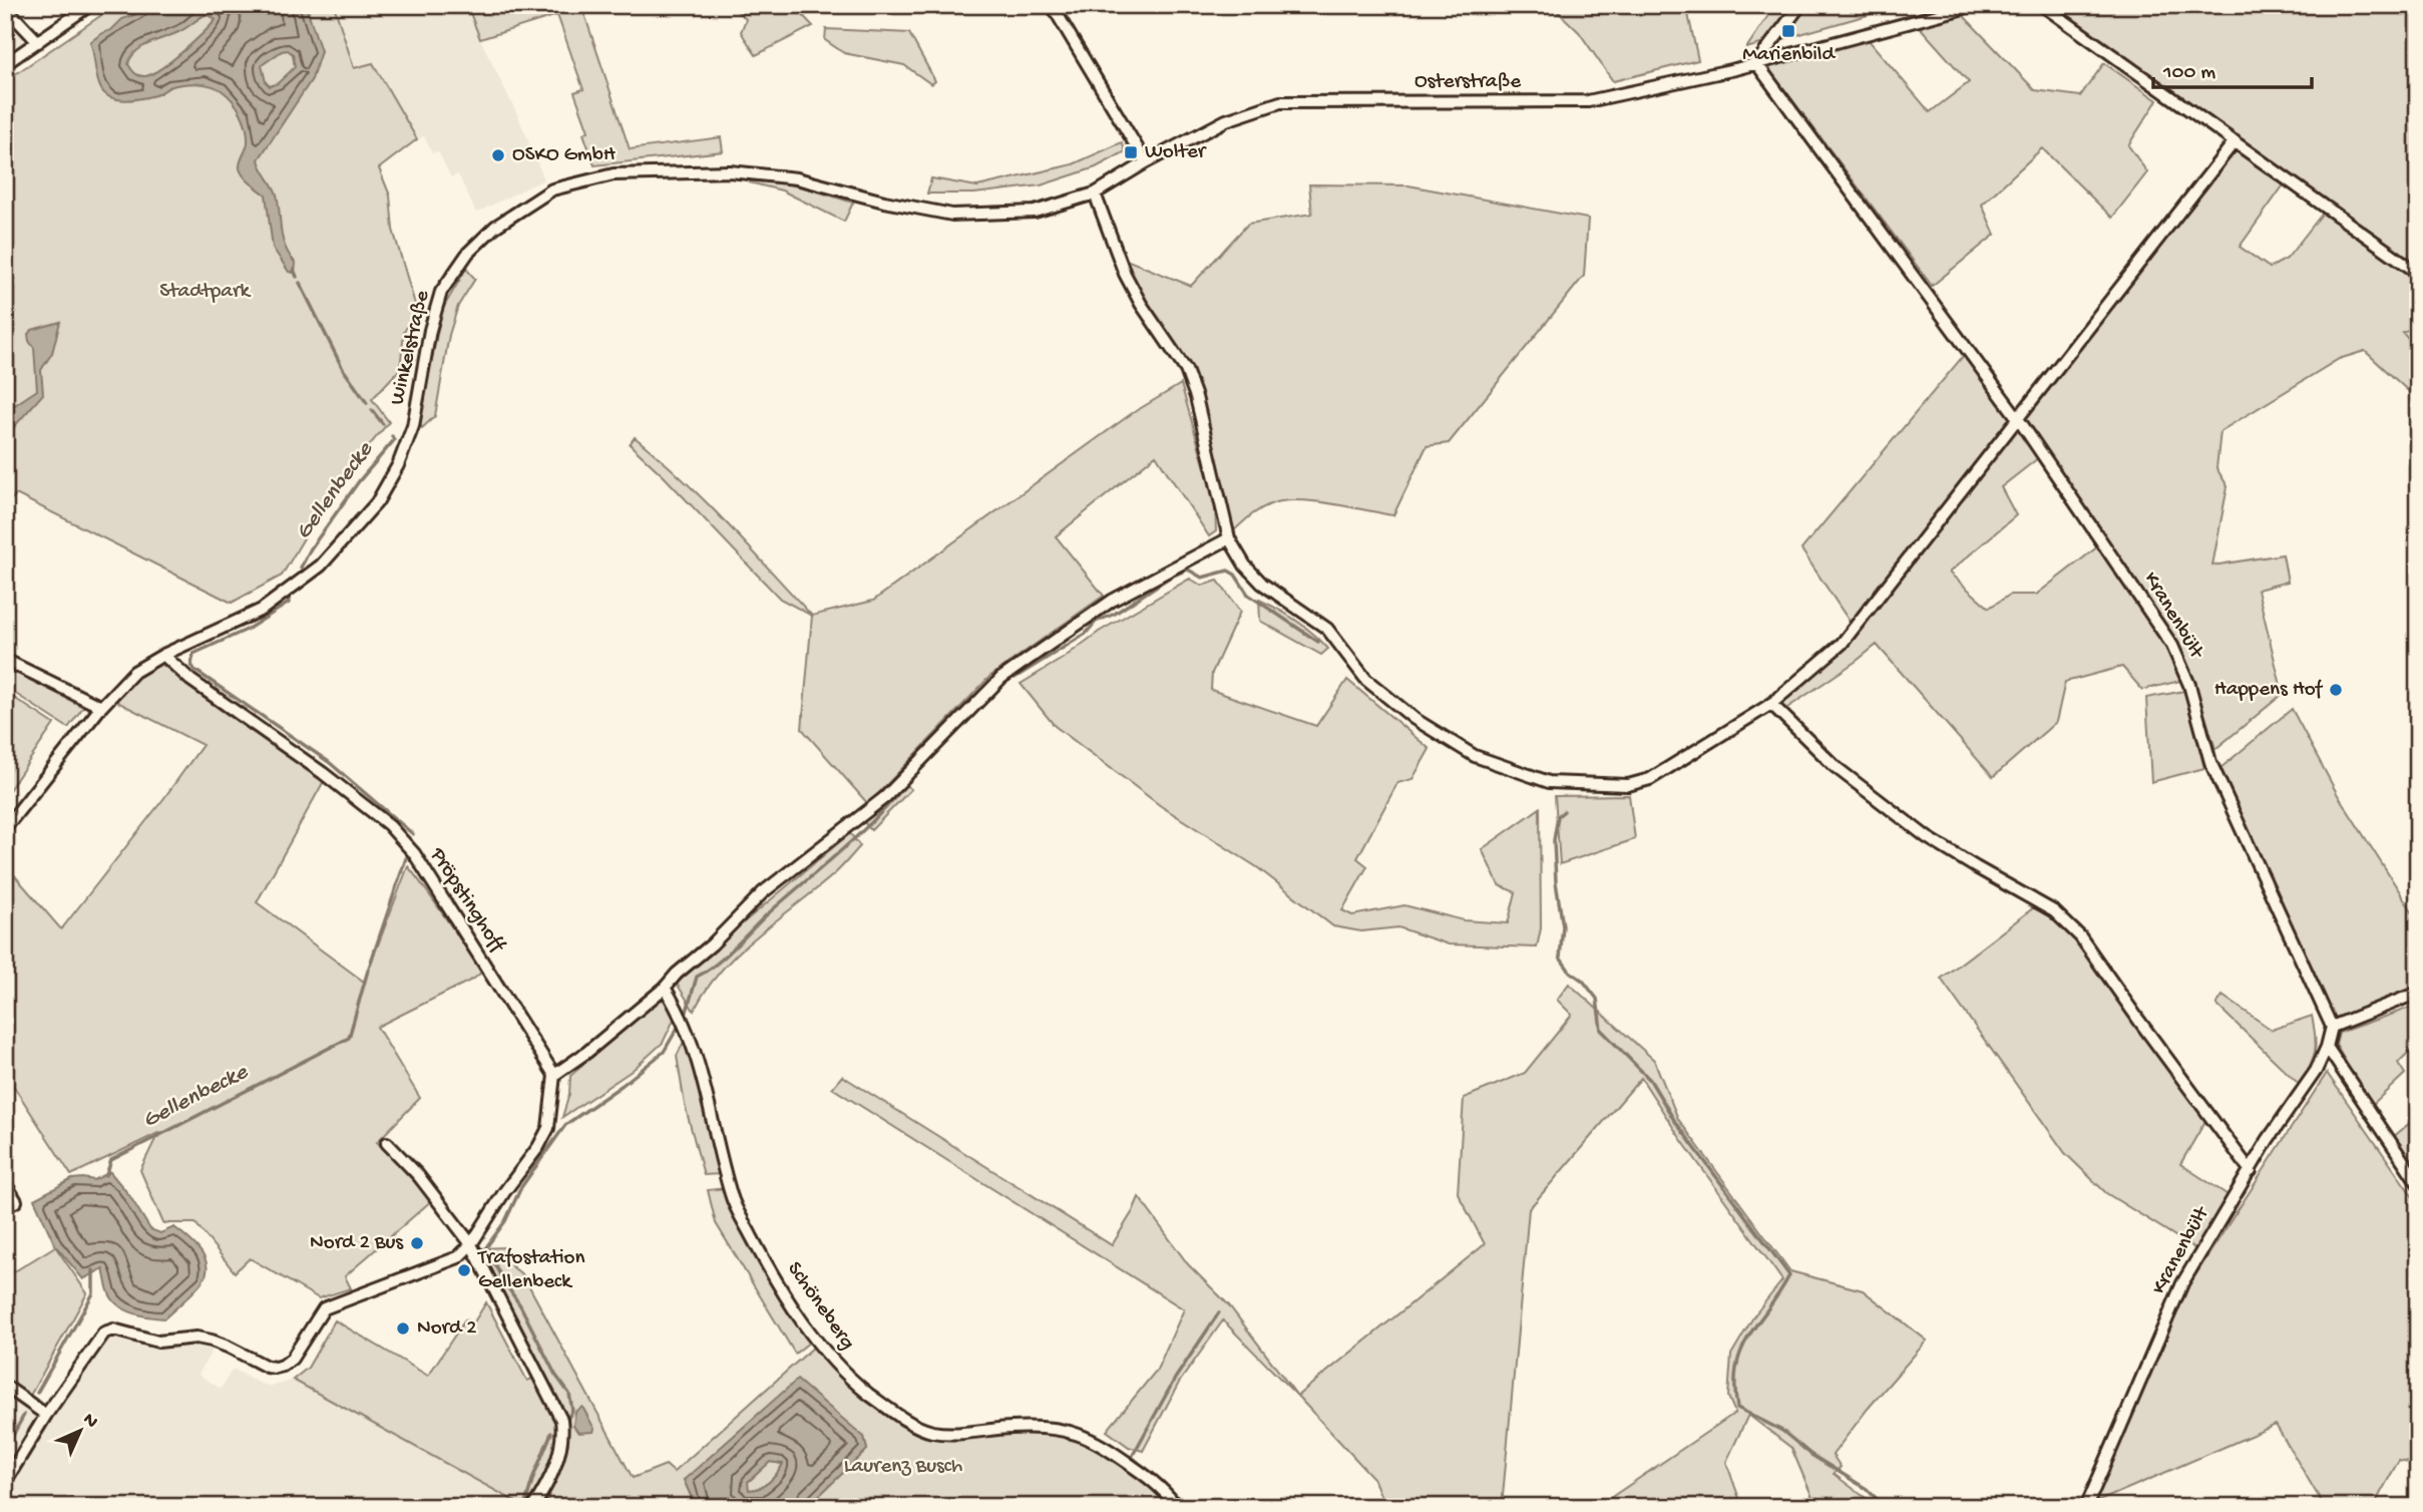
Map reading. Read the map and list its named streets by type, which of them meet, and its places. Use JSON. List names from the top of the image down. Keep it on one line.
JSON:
{"streets":{"street":["Osterstraße","Winkelstraße","Kranenbült","Pröpstinghoff","Schöneberg"]},"crossings":[["Osterstraße","Winkelstraße"],["Osterstraße","Kranenbült"],["Winkelstraße","Pröpstinghoff"]],"water":["Gellenbecke"],"parks":["Stadtpark","Laurenz Busch"],"places":{"transit":["Marienbild","Wolter"],"other":["OSKO GmbH","Happens Hof","Nord 2 Bus","Trafostation Gellenbeck","Nord 2"]},"scale_bar":"100 m","north":"top right"}
